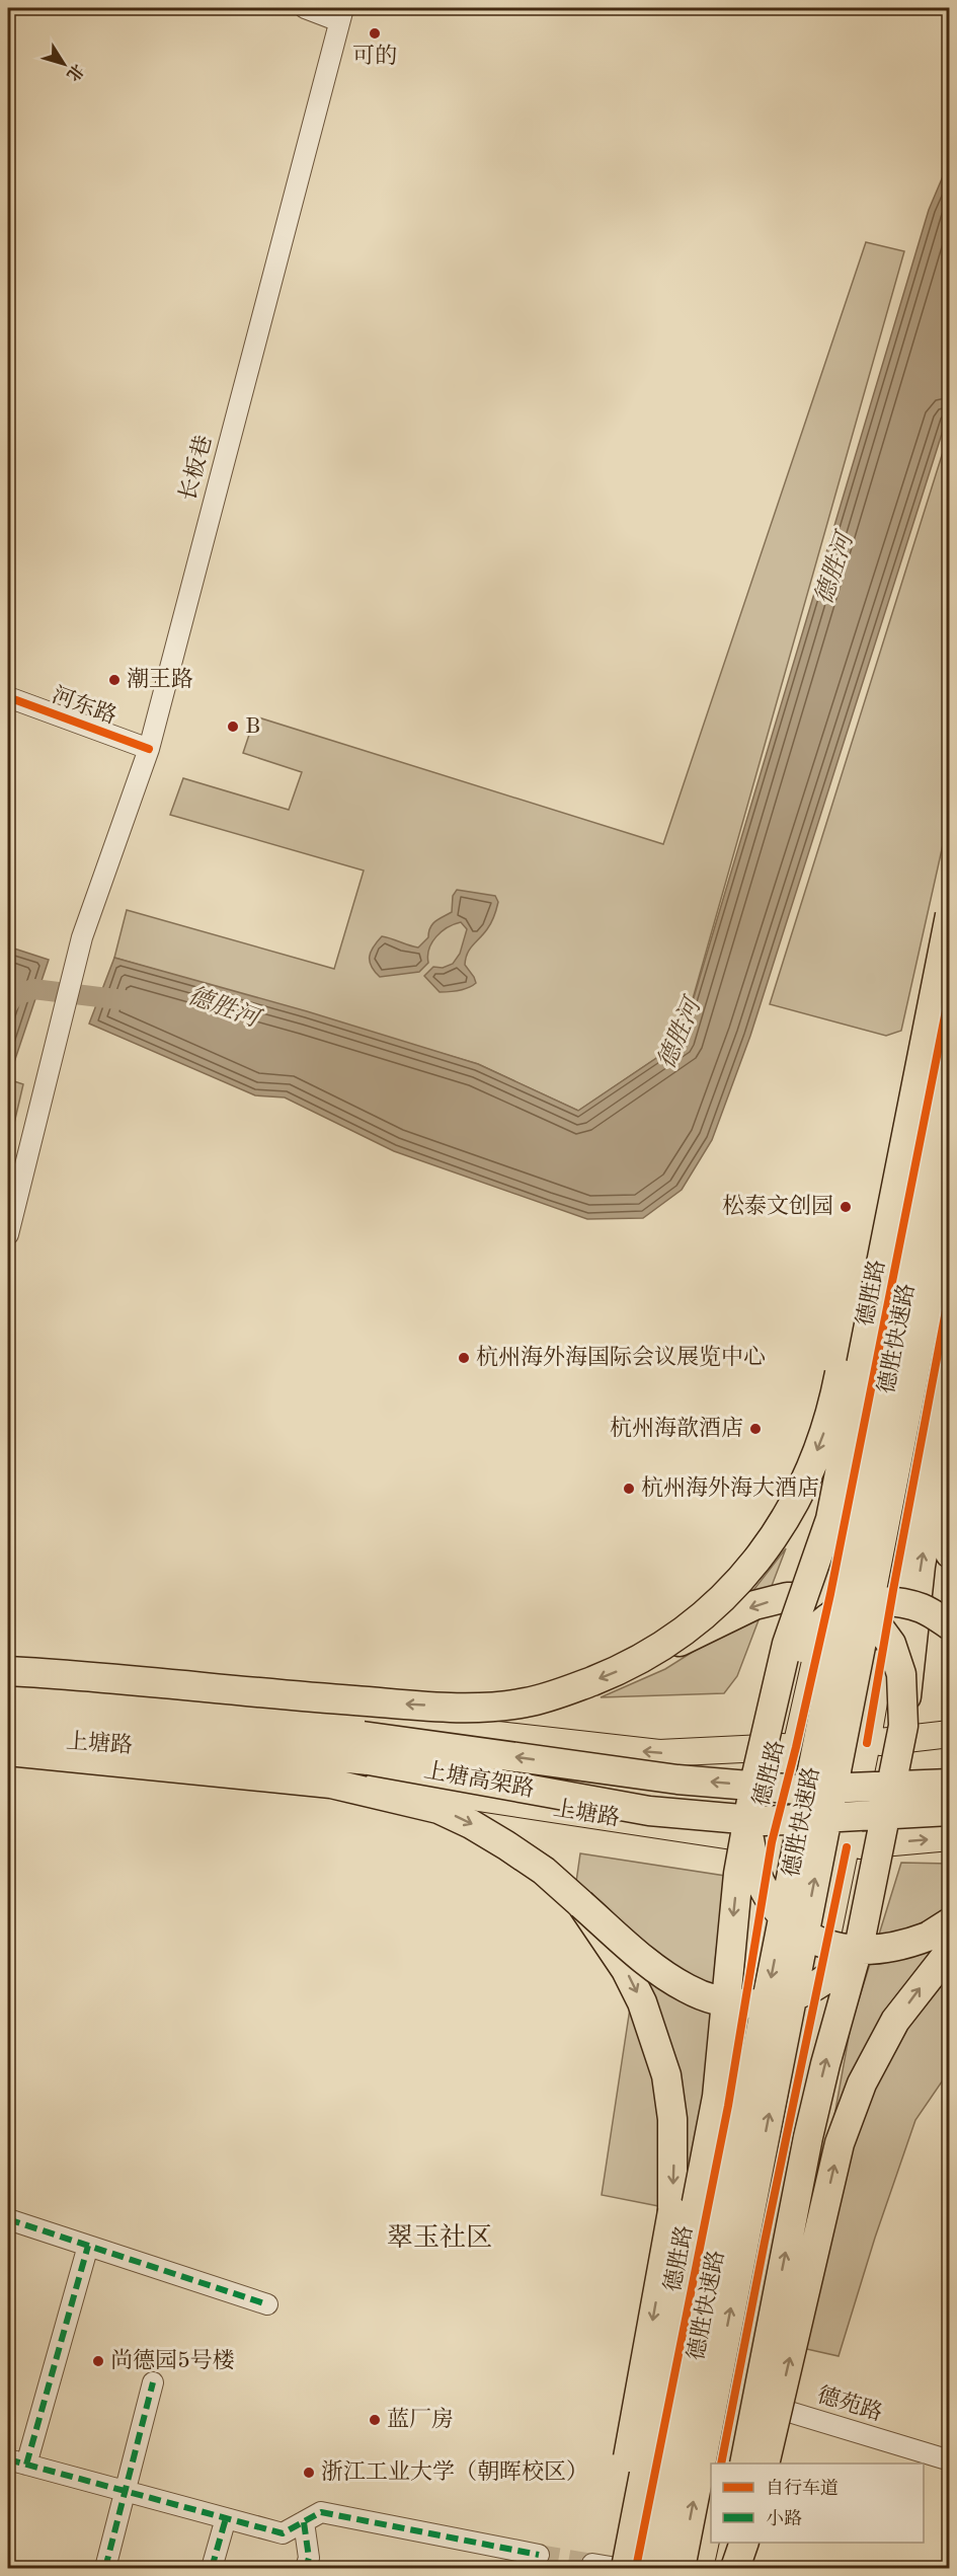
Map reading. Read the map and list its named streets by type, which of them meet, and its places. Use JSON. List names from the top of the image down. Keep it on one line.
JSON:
{"streets":{"highway":["德胜快速路","上塘高架路"],"main road":["德胜路","上塘路"],"street":["长板巷","河东路","德苑路"]},"crossings":[["长板巷","河东路"],["德胜路","上塘路"]],"districts":["翠玉社区"],"water":["德胜河"],"places":["可的","潮王路","B","松泰文创园","杭州海外海国际会议展览中心","杭州海歆酒店","杭州海外海大酒店","尚德园5号楼","蓝厂房","浙江工业大学（朝晖校区）"],"legend":["自行车道","小路"],"north":"bottom right"}
